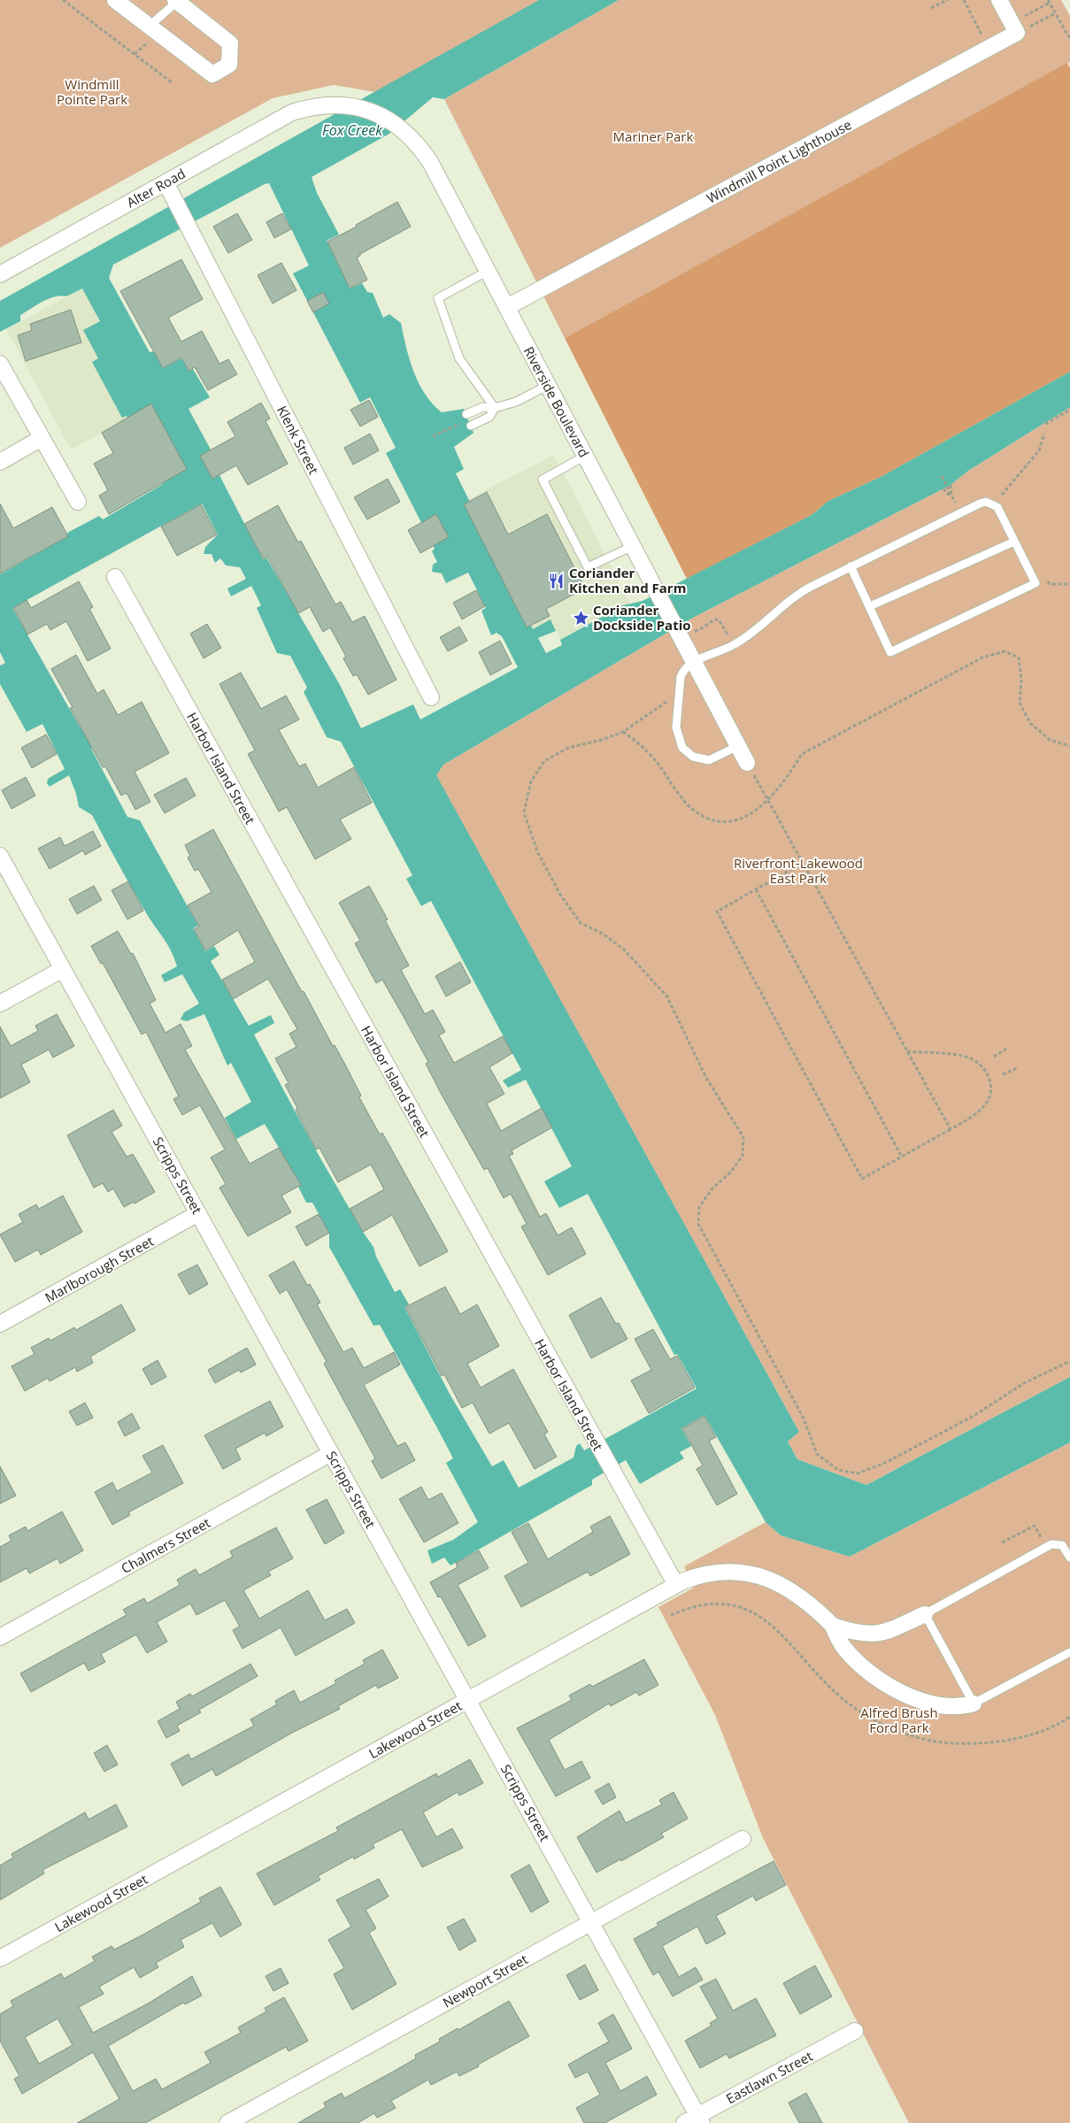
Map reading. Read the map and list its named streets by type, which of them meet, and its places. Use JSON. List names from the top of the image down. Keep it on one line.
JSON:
{"streets":{"street":["Windmill Point Lighthouse","Alter Road","Riverside Boulevard","Klenk Street","Harbor Island Street","Scripps Street","Marlborough Street","Chalmers Street","Lakewood Street","Newport Street","Eastlawn Street"]},"crossings":[["Windmill Point Lighthouse","Riverside Boulevard"],["Alter Road","Riverside Boulevard"],["Alter Road","Klenk Street"],["Harbor Island Street","Lakewood Street"],["Scripps Street","Marlborough Street"],["Scripps Street","Chalmers Street"],["Scripps Street","Lakewood Street"],["Scripps Street","Newport Street"],["Scripps Street","Eastlawn Street"]],"water":["Fox Creek"],"parks":["Windmill Pointe Park","Mariner Park","Riverfront-Lakewood East Park","Alfred Brush Ford Park"],"places":{"restaurant":["Coriander Kitchen and Farm"],"place":["Coriander Dockside Patio"]}}
